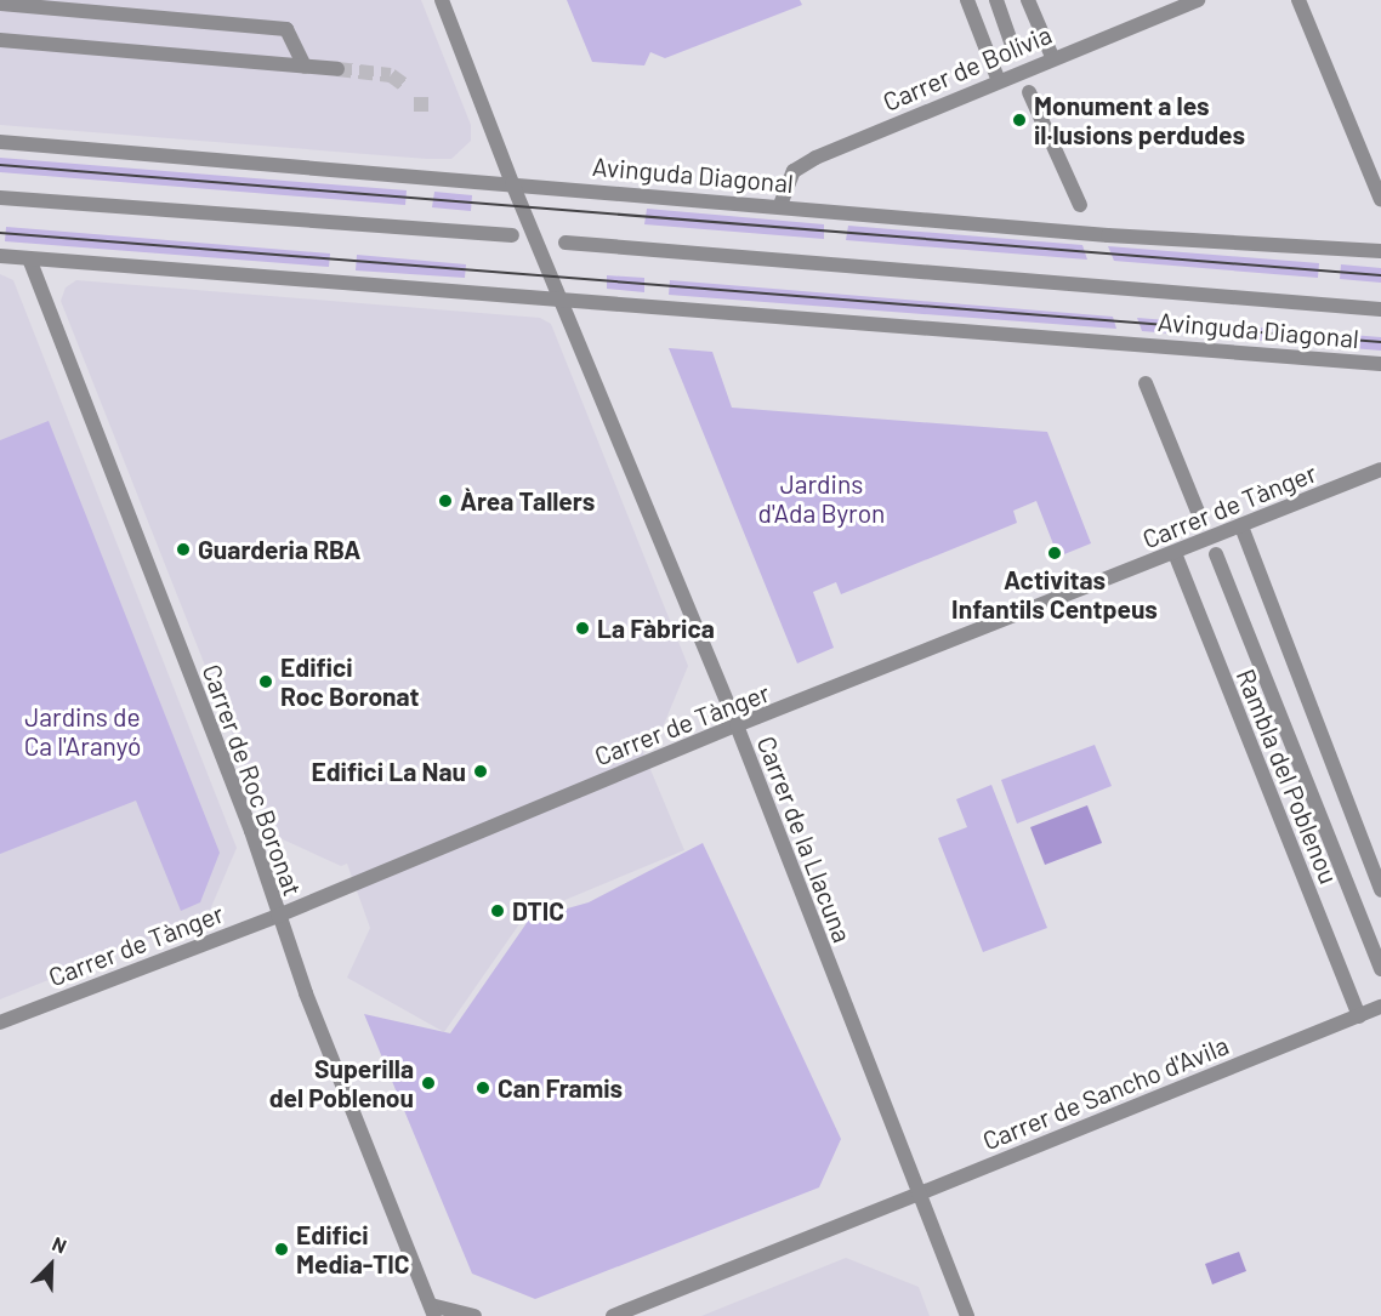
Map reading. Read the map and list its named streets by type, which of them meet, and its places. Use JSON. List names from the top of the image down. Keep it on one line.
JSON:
{"streets":{"street":["Carrer de Bolívia","Avinguda Diagonal","Carrer de Tànger","Rambla del Poblenou","Carrer de Roc Boronat","Carrer de la Llacuna","Carrer de Sancho d'Avila"]},"crossings":[["Carrer de Bolívia","Avinguda Diagonal"],["Avinguda Diagonal","Carrer de Roc Boronat"],["Avinguda Diagonal","Carrer de la Llacuna"],["Carrer de Tànger","Rambla del Poblenou"],["Carrer de Tànger","Carrer de Roc Boronat"],["Carrer de Tànger","Carrer de la Llacuna"],["Rambla del Poblenou","Carrer de Sancho d'Avila"],["Carrer de la Llacuna","Carrer de Sancho d'Avila"]],"parks":["Jardins d'Ada Byron","Jardins de Ca l'Aranyó"],"places":["Monument a les il·lusions perdudes","Àrea Tallers","Guarderia RBA","Activitas Infantils Centpeus","La Fàbrica","Edifici Roc Boronat","Edifici La Nau","DTIC","Superilla del Poblenou","Can Framis","Edifici Media-TIC"],"north":"top right"}
